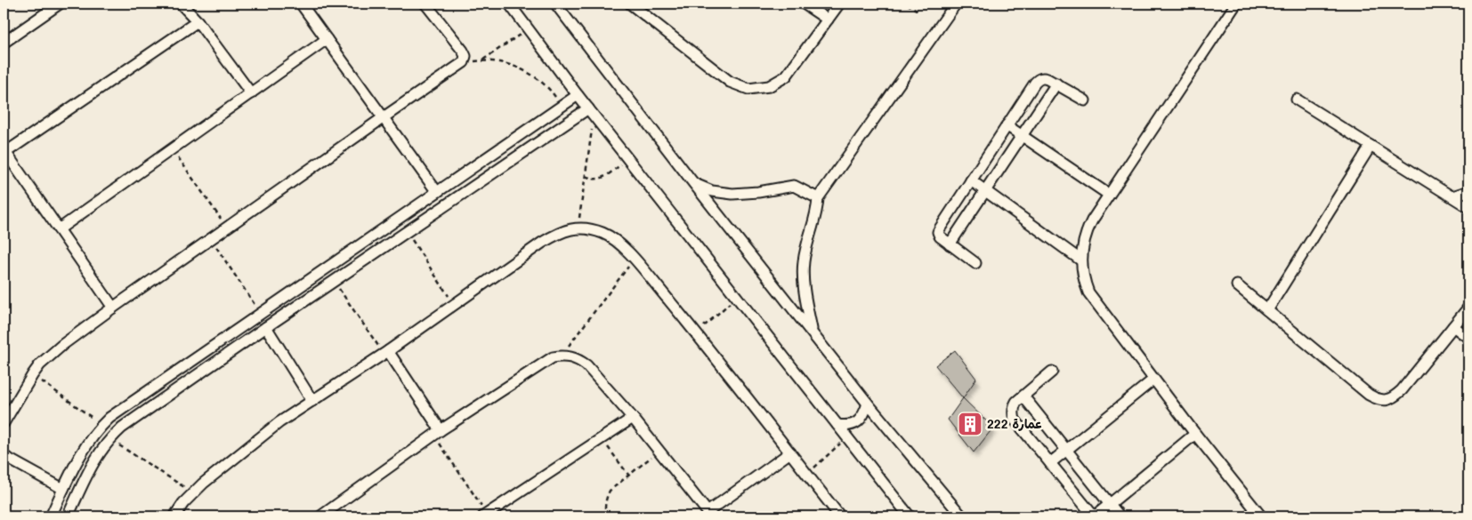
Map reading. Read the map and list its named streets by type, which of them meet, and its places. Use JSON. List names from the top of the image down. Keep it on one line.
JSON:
{"places":{"building":["عمارة 222"]}}
